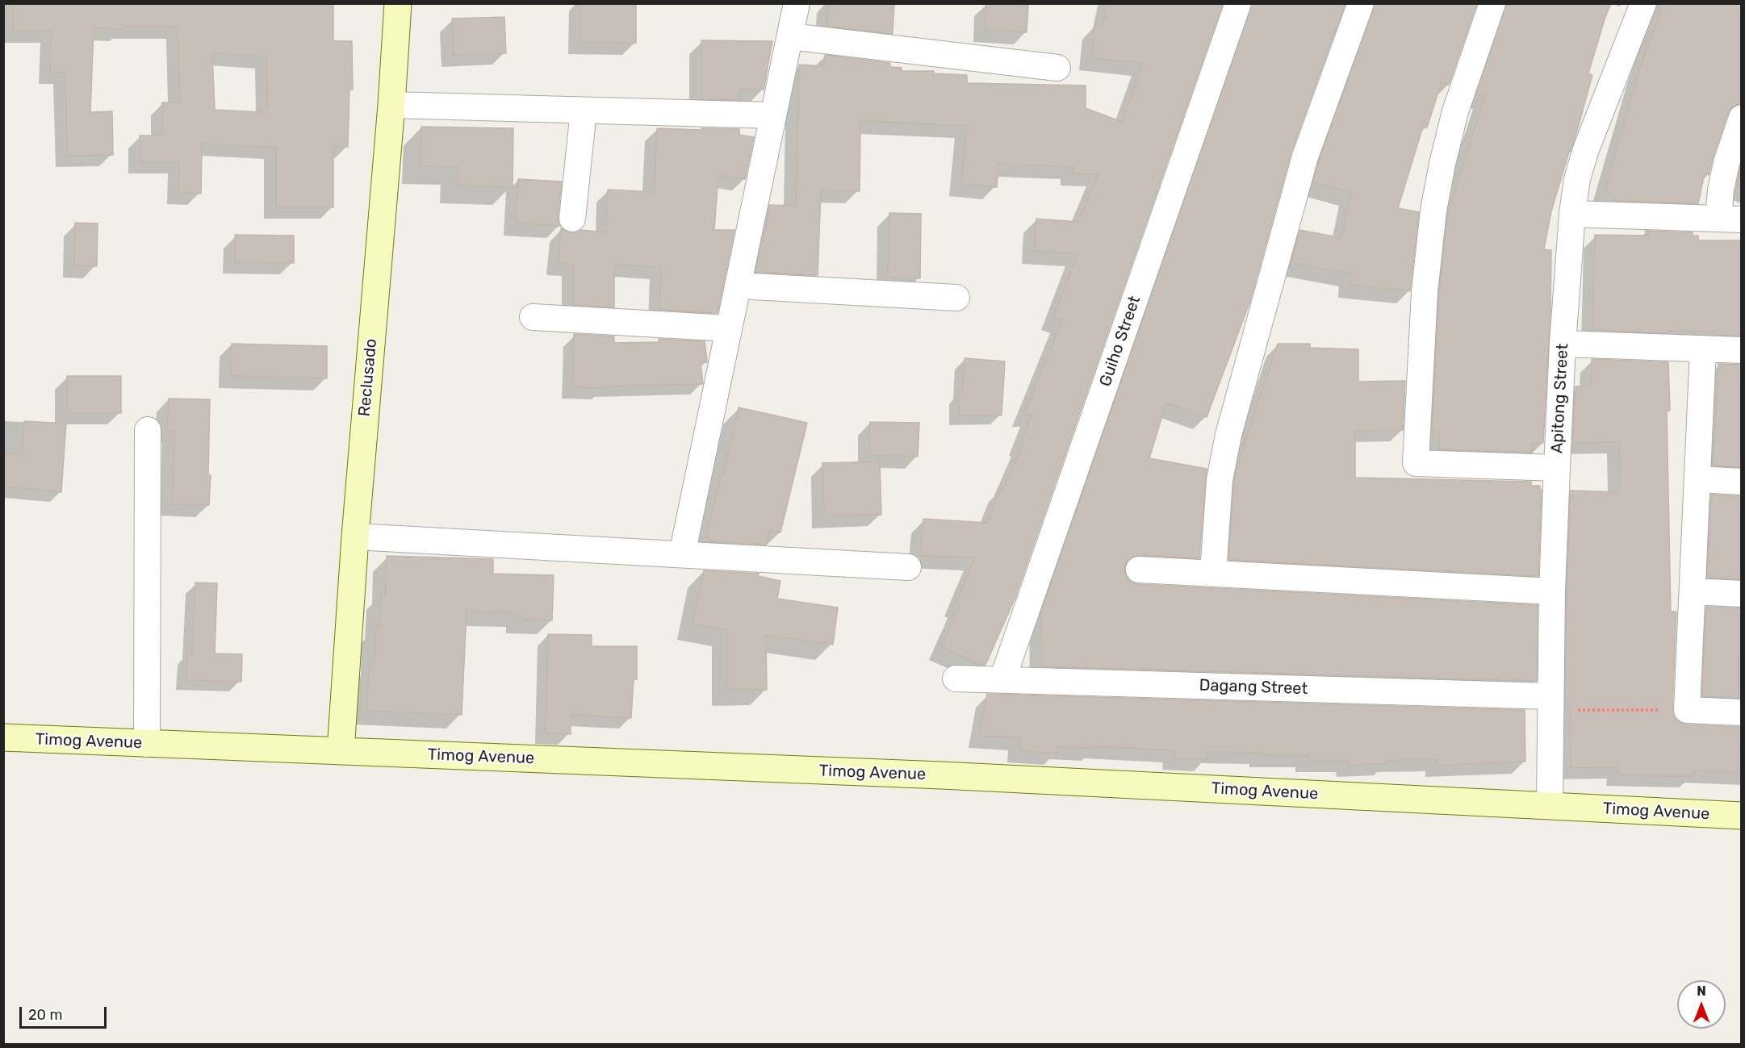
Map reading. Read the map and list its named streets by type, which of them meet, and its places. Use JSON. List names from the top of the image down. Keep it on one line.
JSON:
{"streets":{"main road":["Reclusado","Timog Avenue"],"street":["Guiho Street","Apitong Street","Dagang Street"]},"crossings":[["Guiho Street","Dagang Street"],["Reclusado","Timog Avenue"],["Apitong Street","Dagang Street"],["Apitong Street","Timog Avenue"]],"scale_bar":"20 m","north":"top"}
